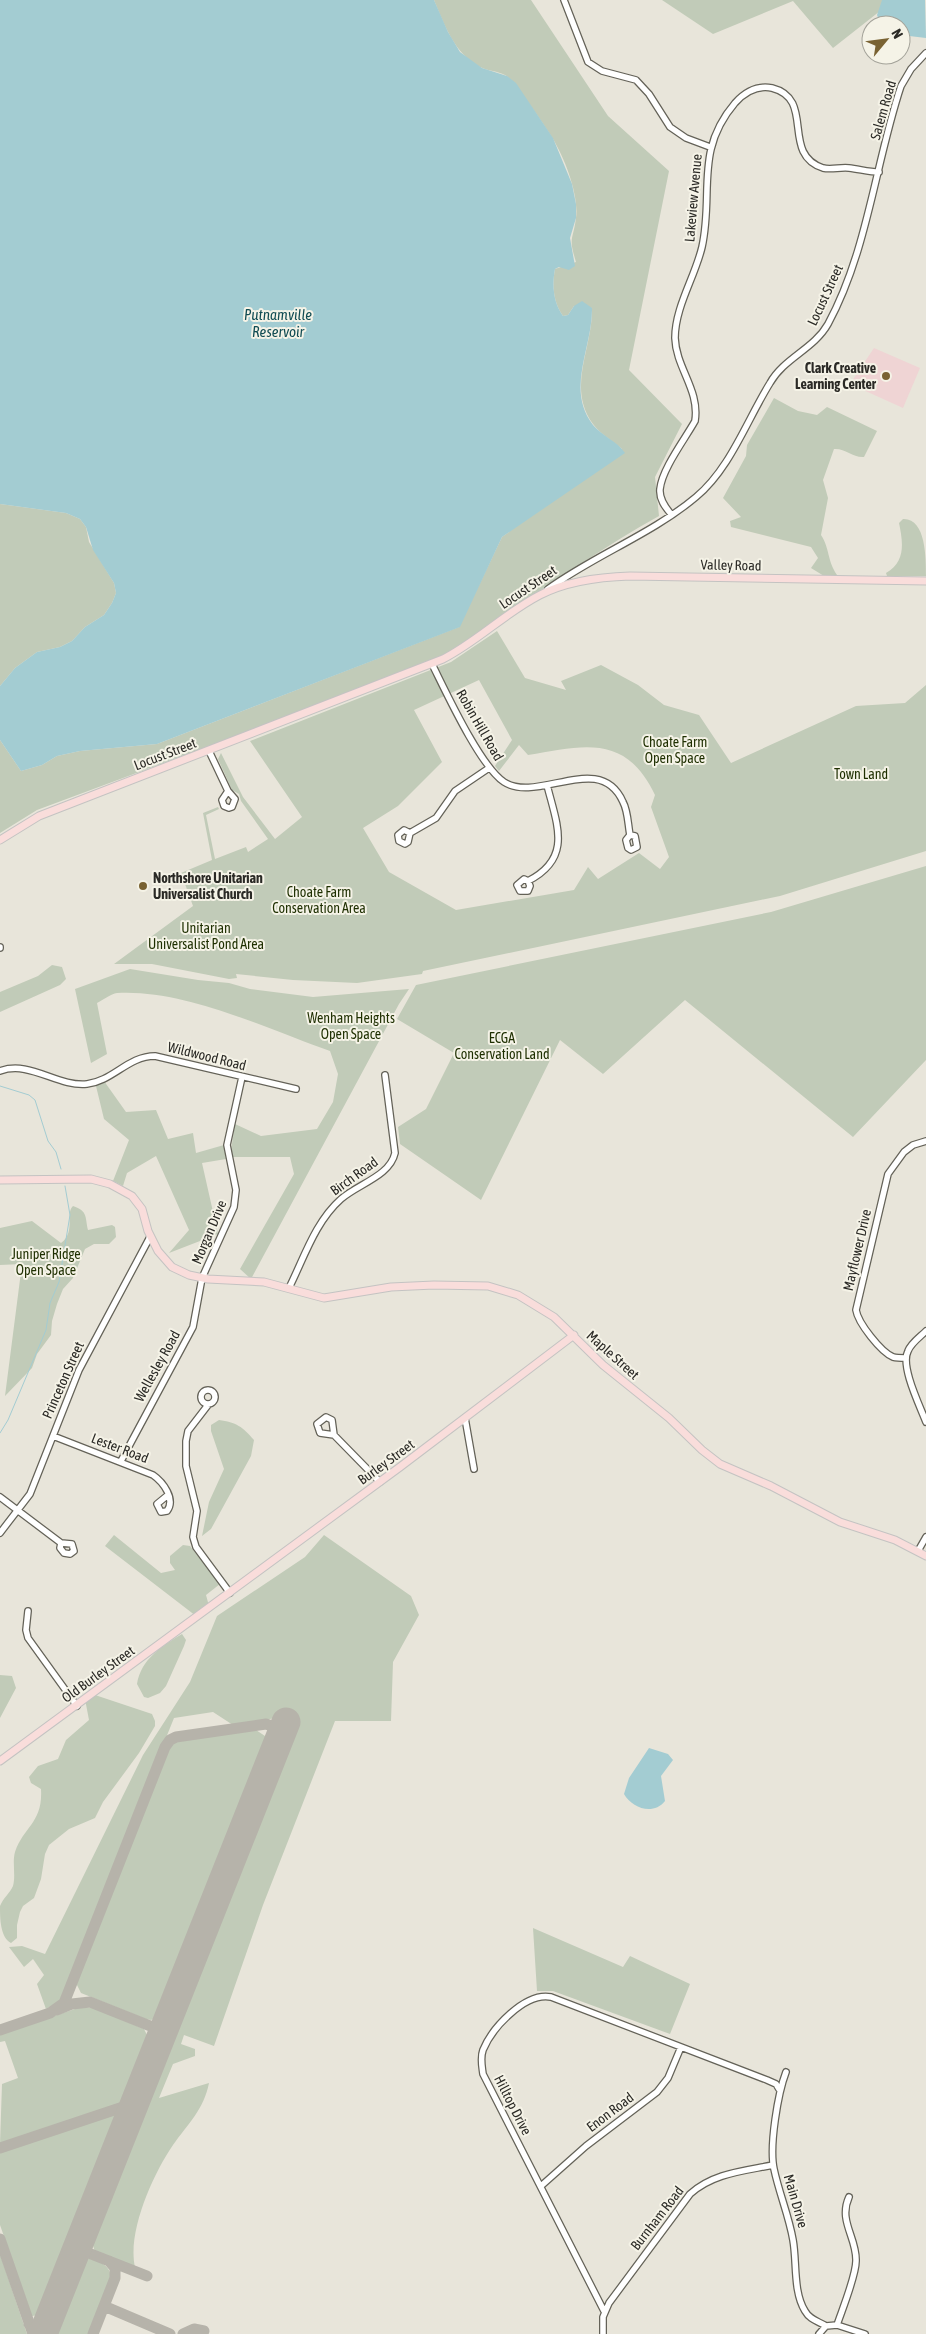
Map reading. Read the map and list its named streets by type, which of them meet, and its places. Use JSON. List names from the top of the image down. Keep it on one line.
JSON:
{"streets":{"main road":["Locust Street","Valley Road","Maple Street","Burley Street","Old Burley Street"],"street":["Salem Road","Lakeview Avenue","Robin Hill Road","Wildwood Road","Birch Road","Morgan Drive","Mayflower Drive","Wellesley Road","Princeton Street","Lester Road","Hilltop Drive","Enon Road","Main Drive","Burnham Road"]},"crossings":[["Salem Road","Locust Street"],["Lakeview Avenue","Locust Street"],["Locust Street","Valley Road"],["Locust Street","Robin Hill Road"],["Wildwood Road","Morgan Drive"],["Birch Road","Maple Street"],["Morgan Drive","Maple Street"],["Morgan Drive","Wellesley Road"],["Maple Street","Wellesley Road"],["Maple Street","Princeton Street"],["Maple Street","Burley Street"],["Wellesley Road","Lester Road"],["Princeton Street","Lester Road"],["Burley Street","Old Burley Street"],["Hilltop Drive","Enon Road"],["Hilltop Drive","Main Drive"],["Hilltop Drive","Burnham Road"],["Main Drive","Burnham Road"]],"water":["Putnamville Reservoir"],"parks":["Choate Farm Open Space","Town Land","Choate Farm Conservation Area","Unitarian Universalist Pond Area","Wenham Heights Open Space","ECGA Conservation Land","Juniper Ridge Open Space"],"places":["Clark Creative Learning Center","Northshore Unitarian Universalist Church"],"north":"top right"}
